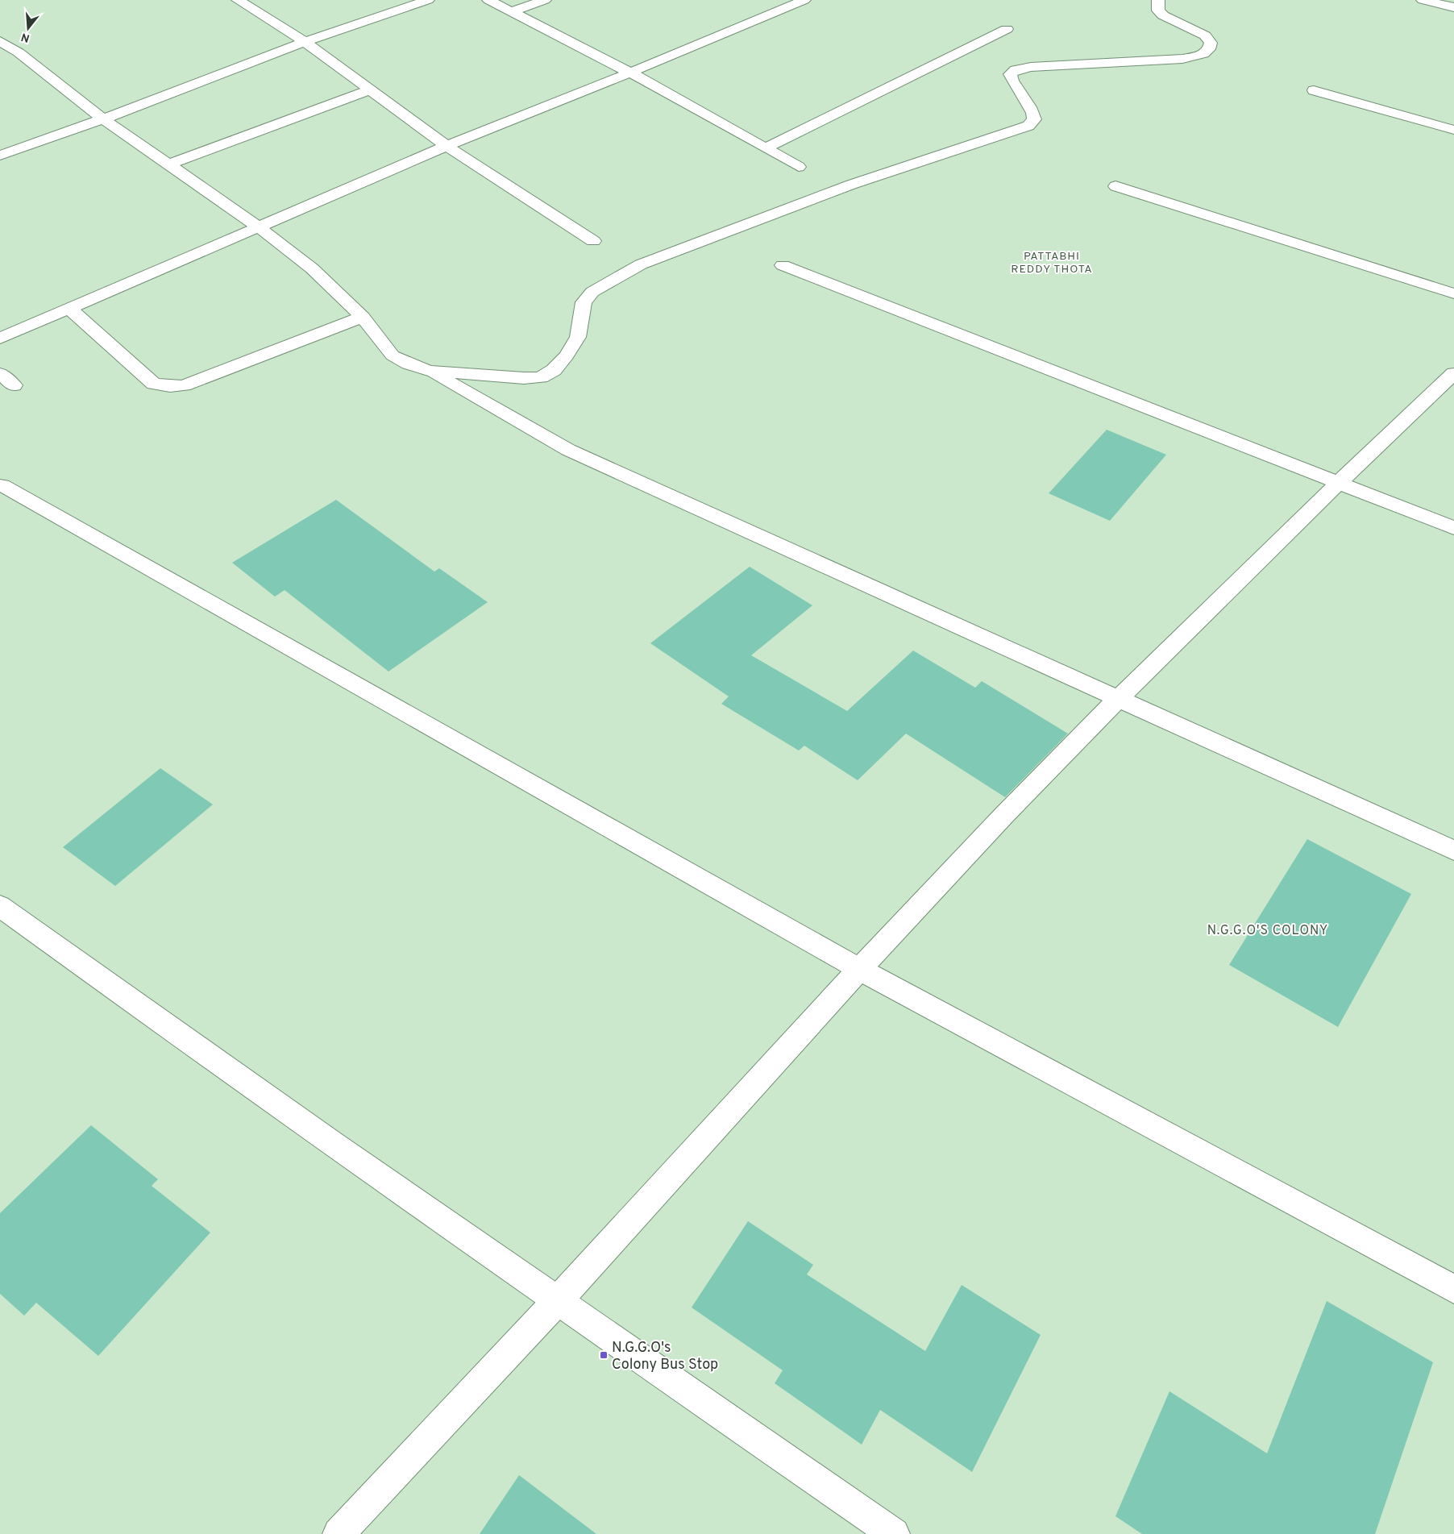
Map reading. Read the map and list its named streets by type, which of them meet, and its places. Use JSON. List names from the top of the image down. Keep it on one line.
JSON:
{"districts":["PATTABHI REDDY THOTA","N.G.G.O'S COLONY"],"places":{"transit":["N.G.G.O's Colony Bus Stop"]},"north":"bottom"}
